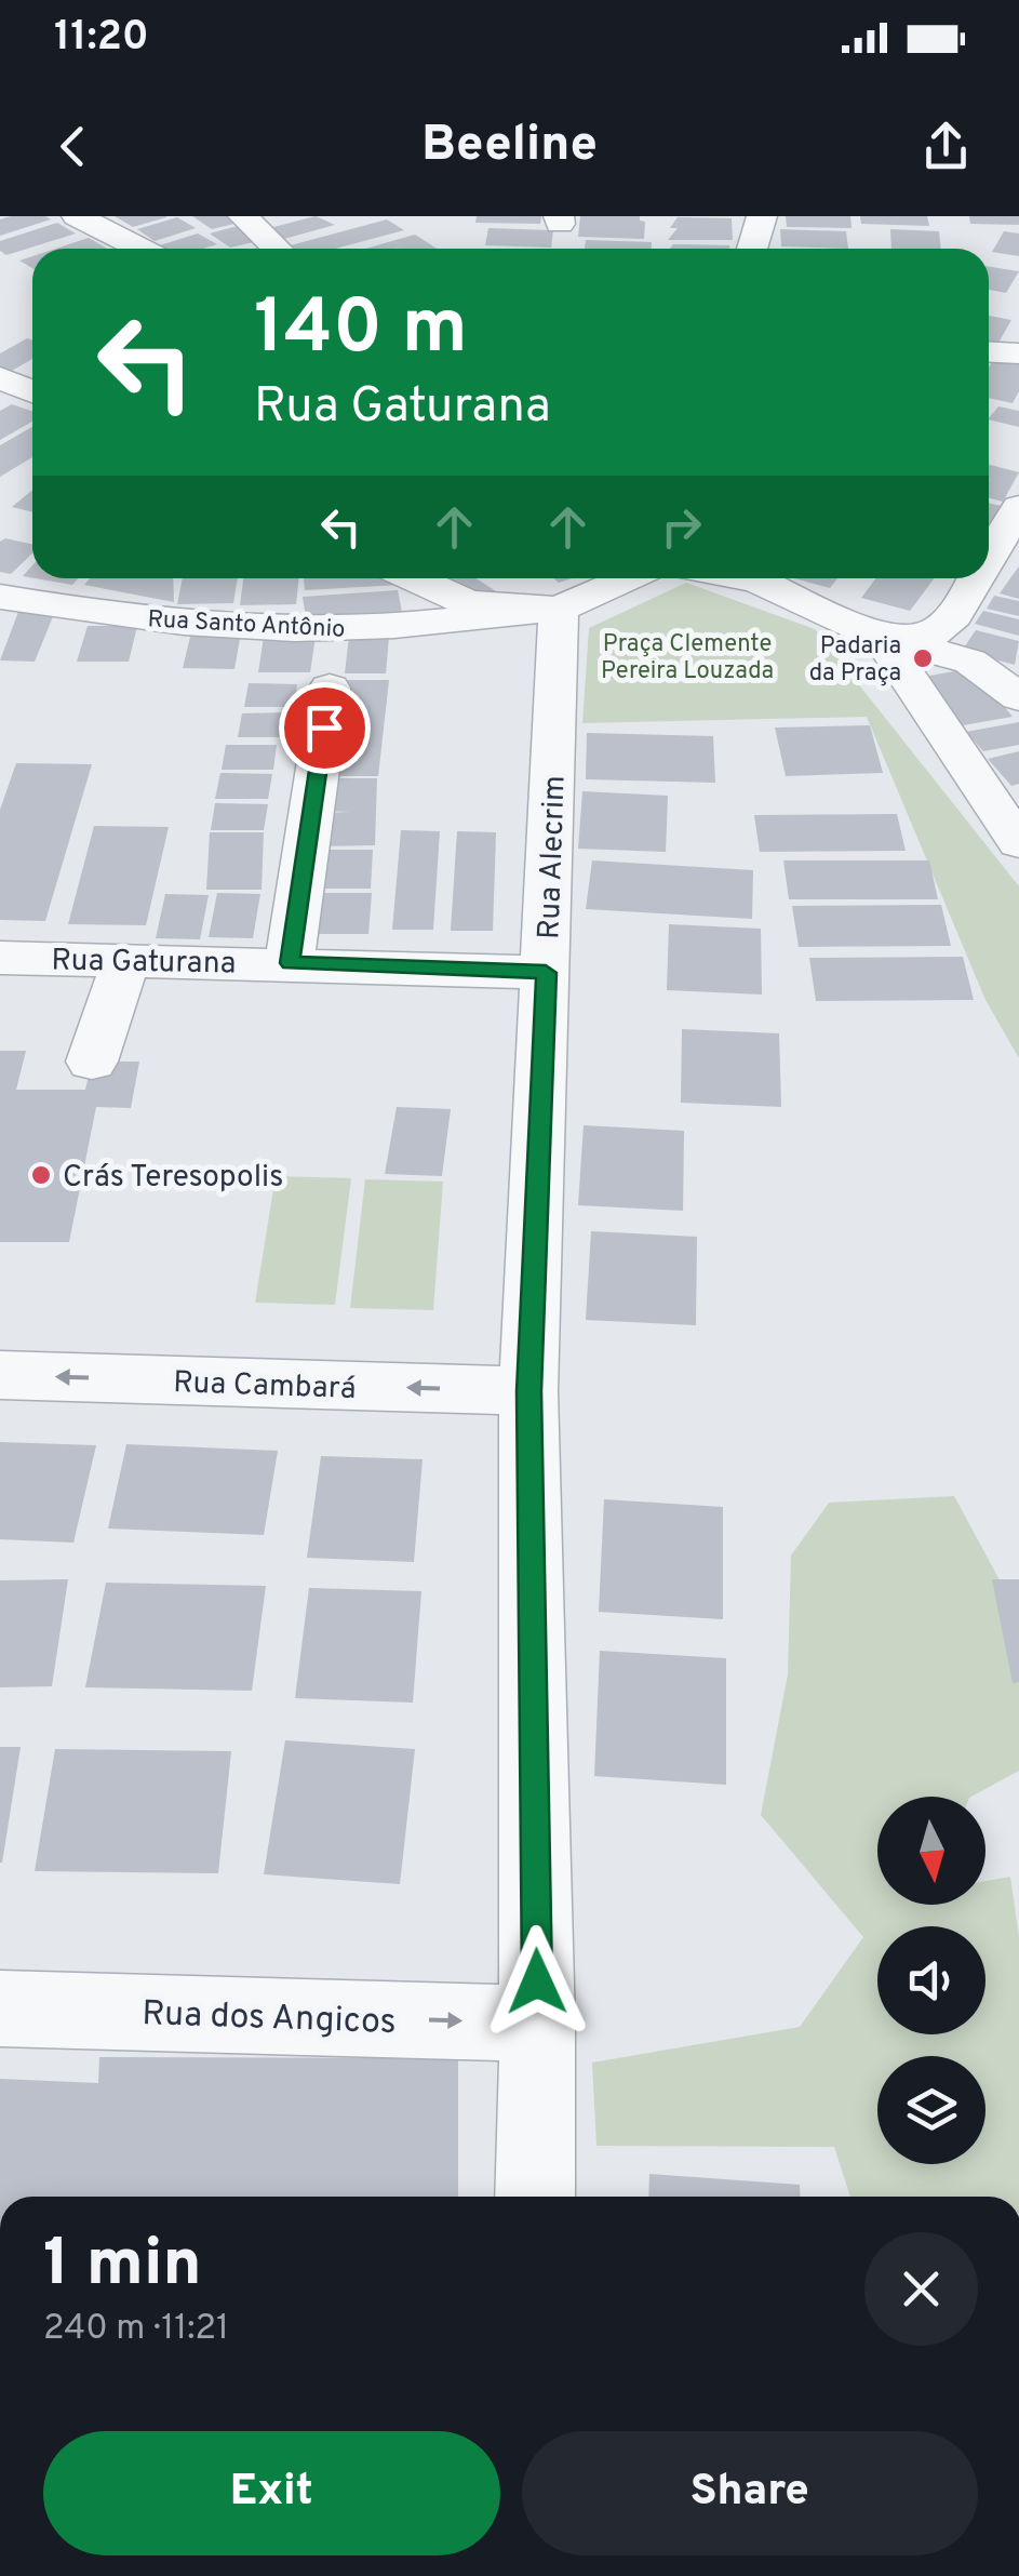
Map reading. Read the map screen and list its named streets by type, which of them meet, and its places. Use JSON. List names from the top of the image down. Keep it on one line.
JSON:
{"streets":{"street":["Rua Santo Antônio","Rua Alecrim","Rua Gaturana","Rua Cambará","Rua dos Angicos"]},"crossings":[["Rua Santo Antônio","Rua Alecrim"],["Rua Alecrim","Rua Gaturana"],["Rua Alecrim","Rua Cambará"],["Rua Alecrim","Rua dos Angicos"]],"one_way":["Rua Cambará","Rua dos Angicos"],"parks":["Praça Clemente Pereira Louzada"],"places":["Padaria da Praça","Crás Teresopolis"],"north":"bottom","page":{"status":"11:20","header":"Beeline","turn":["140 m","Rua Gaturana"],"heading":["1 min","240 m · 11:21"],"buttons":["Exit","Share"]}}
